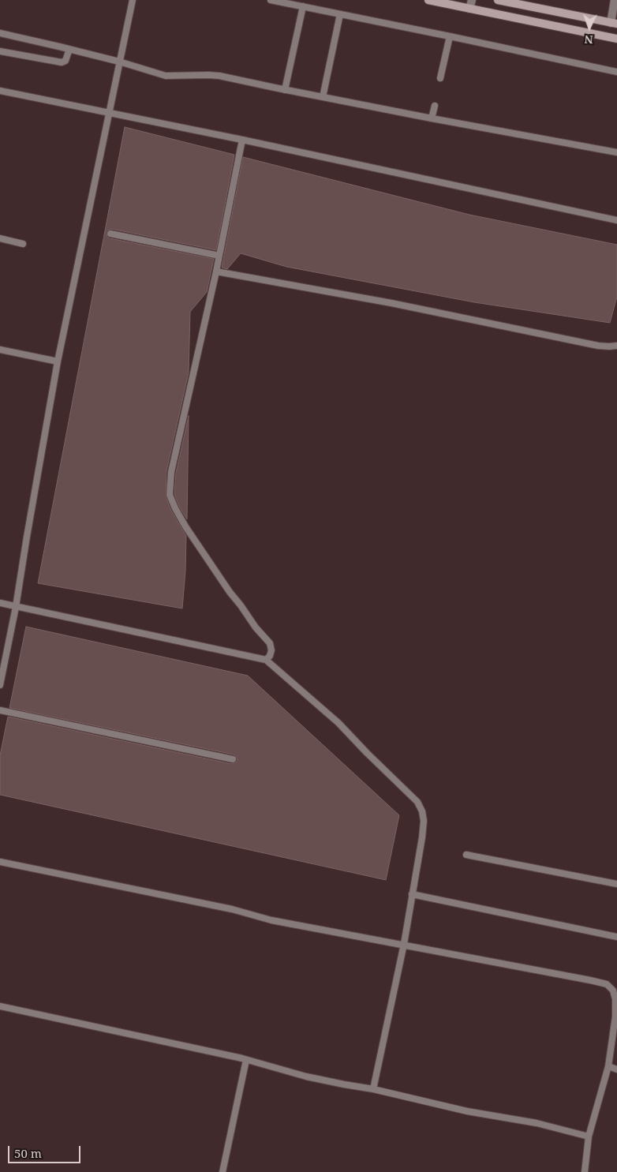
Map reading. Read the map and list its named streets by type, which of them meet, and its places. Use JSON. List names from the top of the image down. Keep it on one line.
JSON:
{"scale_bar":"50 m","north":"bottom"}
